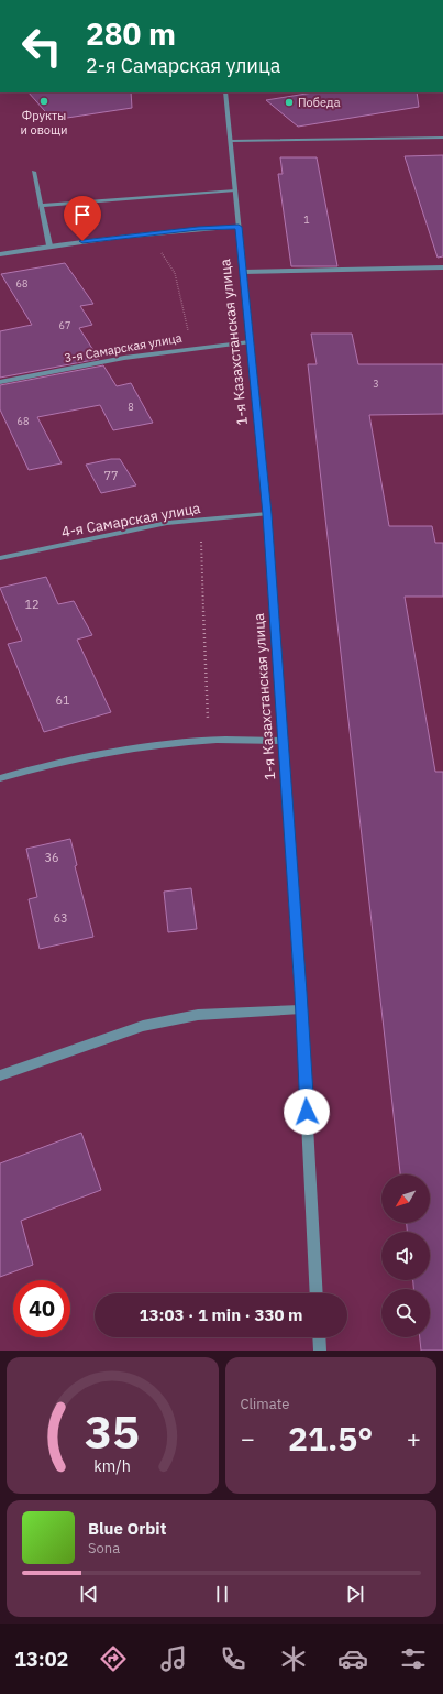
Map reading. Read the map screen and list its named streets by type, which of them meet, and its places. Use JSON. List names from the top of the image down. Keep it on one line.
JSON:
{"streets":{"street":["1-я Казахстанская улица","3-я Самарская улица","4-я Самарская улица"]},"crossings":[["1-я Казахстанская улица","3-я Самарская улица"],["1-я Казахстанская улица","4-я Самарская улица"]],"places":["Фрукты и овощи","Победа"],"house_numbers":["1","68","67","3","8","68","77","12","61","36","63"],"north":"bottom left","page":{"turn":["280 m","2-я Самарская улица"],"limit":"40","trip":"13:03 · 1 min · 330 m","tile":"Climate","heat":["−","21.5°","+"],"song":["Blue Orbit","Sona"],"tabs":"13:02","gauge":["35","km/h"]}}
